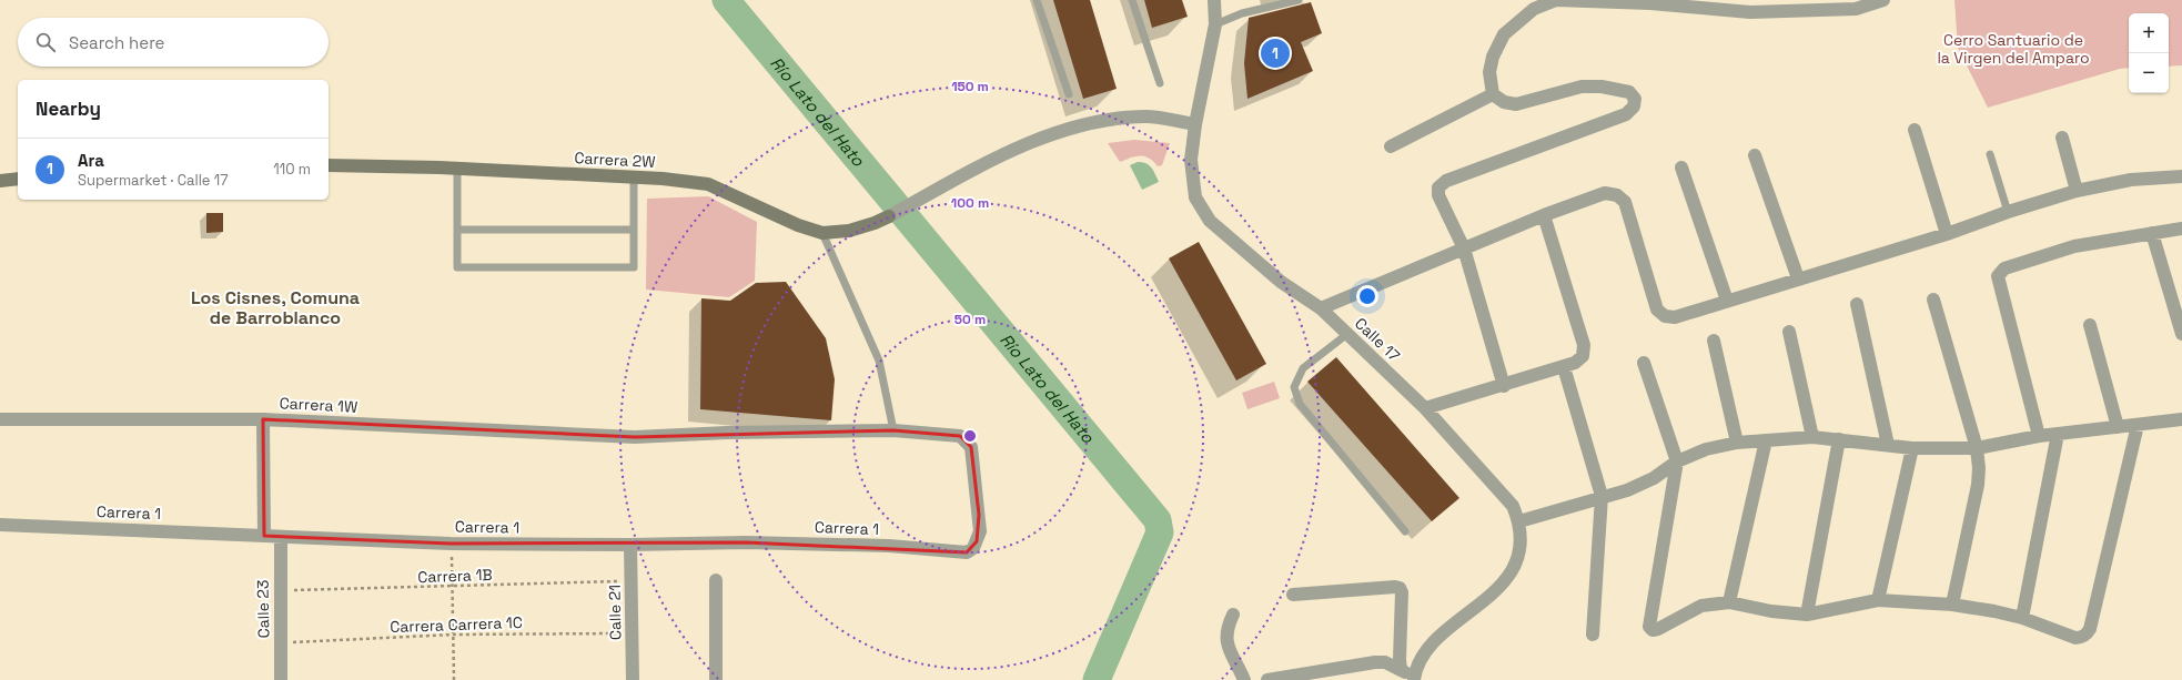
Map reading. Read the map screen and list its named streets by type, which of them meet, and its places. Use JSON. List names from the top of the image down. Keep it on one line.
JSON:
{"streets":{"street":["Carrera 2W","Calle 17","Carrera 1W","Carrera 1","Calle 23","Calle 21"],"path":["Carrera 1B","Carrera Carrera 1C"]},"crossings":[["Carrera 2W","Calle 17"],["Carrera 1W","Carrera 1"],["Carrera 1","Calle 23"],["Carrera 1","Calle 21"],["Carrera 1B","Calle 23"],["Carrera 1B","Calle 21"],["Calle 23","Carrera Carrera 1C"],["Calle 21","Carrera Carrera 1C"]],"districts":["Los Cisnes, Comuna de Barroblanco"],"water":["Río Lato del Hato"],"parks":["Cerro Santuario de la Virgen del Amparo"],"page":{"map_buttons":["+","−"],"search":"Search here","pins":"1","heading":"Nearby","list":[{"mark":"1","name":"Ara","note":"Supermarket · Calle 17","value":"110 m"}]},"rings":["150 m","100 m","50 m"]}
